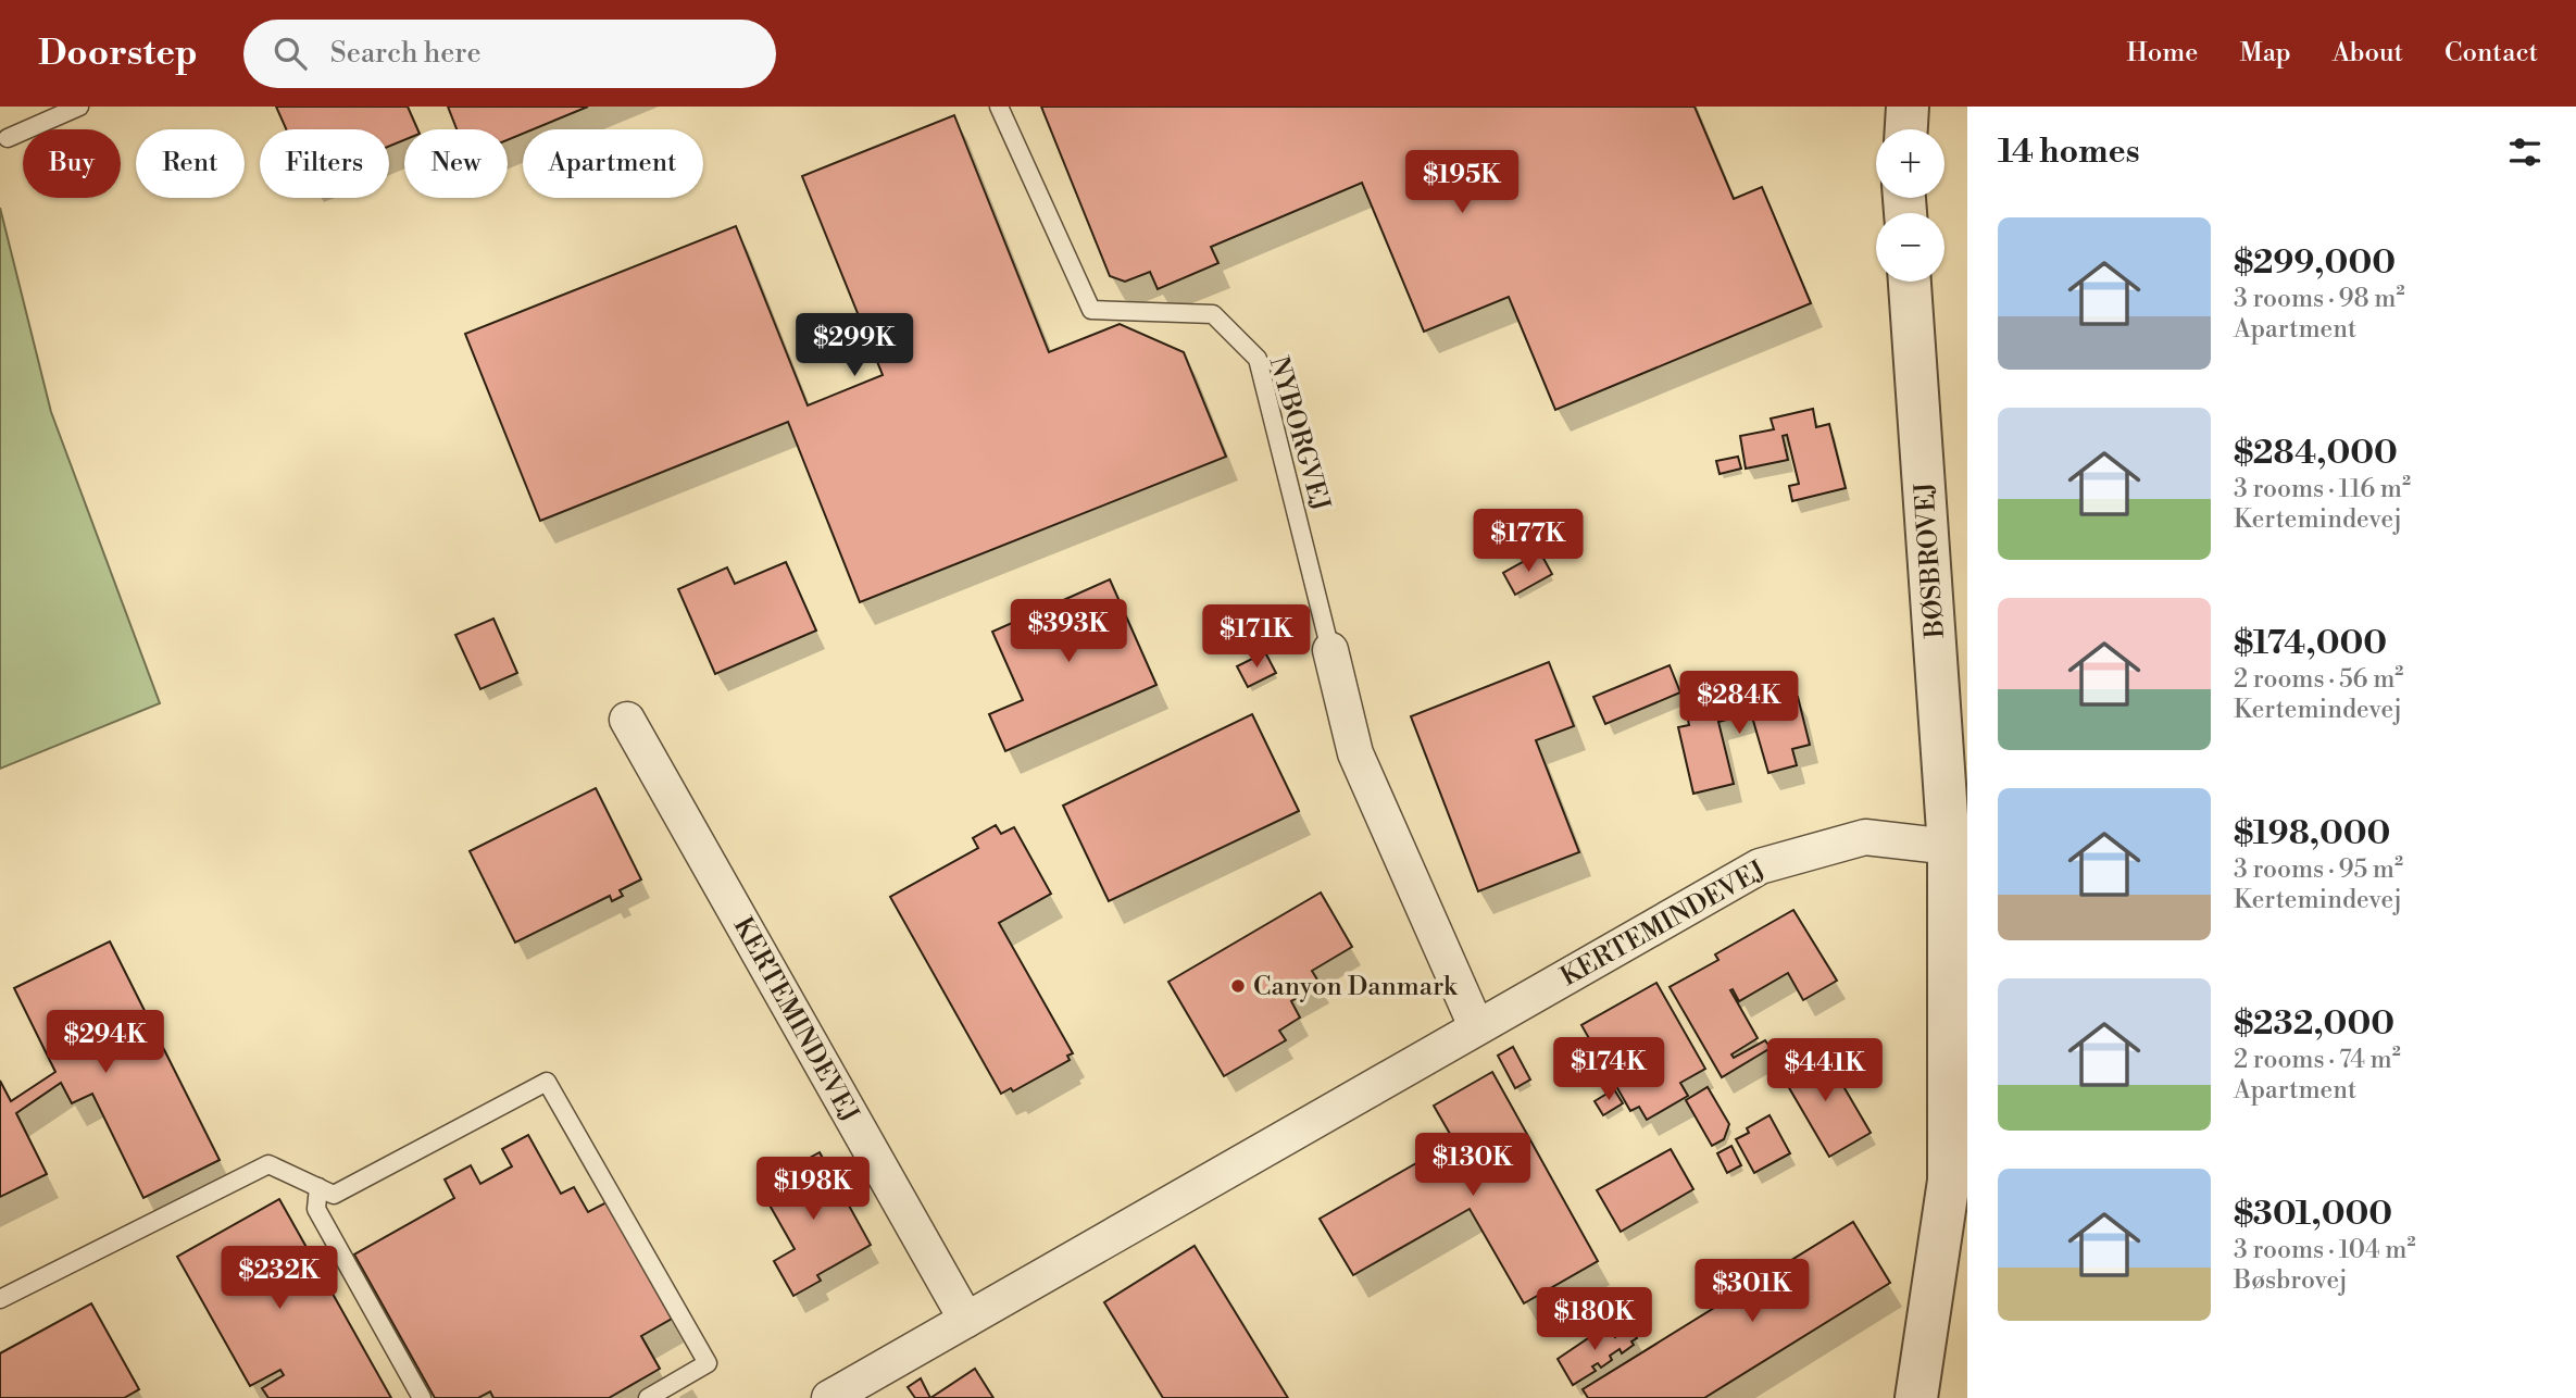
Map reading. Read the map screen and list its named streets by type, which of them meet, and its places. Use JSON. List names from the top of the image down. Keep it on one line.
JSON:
{"streets":{"street":["BØSBROVEJ","KERTEMINDEVEJ"],"lane":["NYBORGVEJ"]},"crossings":[["BØSBROVEJ","KERTEMINDEVEJ"]],"places":["Canyon Danmark"],"page":{"header":"Doorstep","search":"Search here","nav":["Home","Map","About","Contact"],"heading":"14 homes","map_buttons":["+","−"],"chip":["Buy","Rent","Filters","New","Apartment"],"price":["$195K","$299K","$177K","$393K","$171K","$284K","$294K","$174K","$441K","$130K","$198K","$232K","$301K","$180K"],"list":[{"name":"$299,000","note":"3 rooms · 98 m² · Apartment"},{"name":"$284,000","note":"3 rooms · 116 m² · Kertemindevej"},{"name":"$174,000","note":"2 rooms · 56 m² · Kertemindevej"},{"name":"$198,000","note":"3 rooms · 95 m² · Kertemindevej"},{"name":"$232,000","note":"2 rooms · 74 m² · Apartment"},{"name":"$301,000","note":"3 rooms · 104 m² · Bøsbrovej"}]}}
